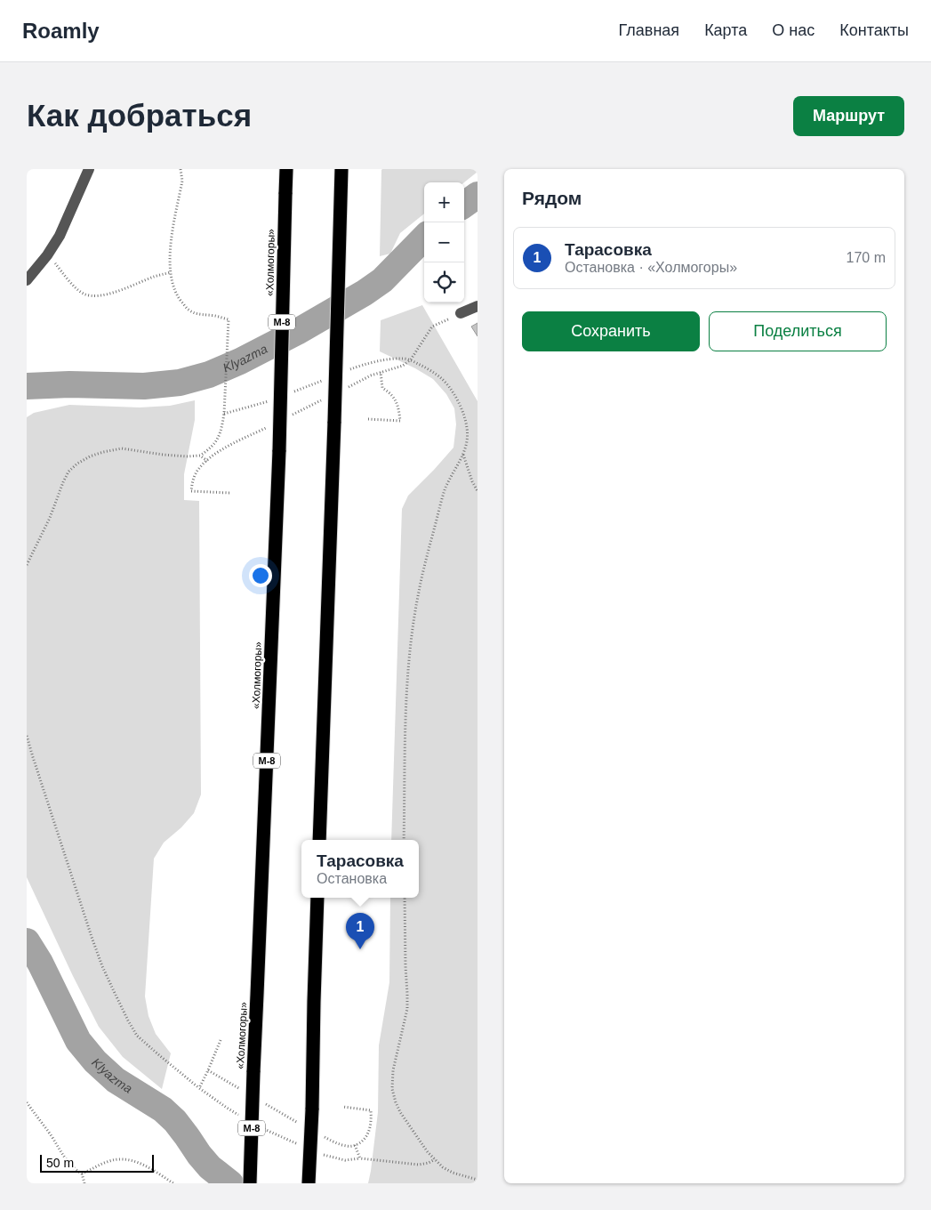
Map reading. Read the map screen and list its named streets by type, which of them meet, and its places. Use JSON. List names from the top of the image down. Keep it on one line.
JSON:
{"streets":{"highway":["«Холмогоры»","М-8"]},"water":["Klyazma"],"scale_bar":"50 m","page":{"header":"Roamly","nav":["Главная","Карта","О нас","Контакты"],"buttons":["Маршрут",["Сохранить","Поделиться"]],"title":"Как добраться","heading":"Рядом","map_buttons":["+","−"],"list":[{"mark":"1","name":"Тарасовка","note":"Остановка · «Холмогоры»","value":"170 m"}],"popup":["Тарасовка","Остановка"],"pins":"1","scale":"50 m"}}
